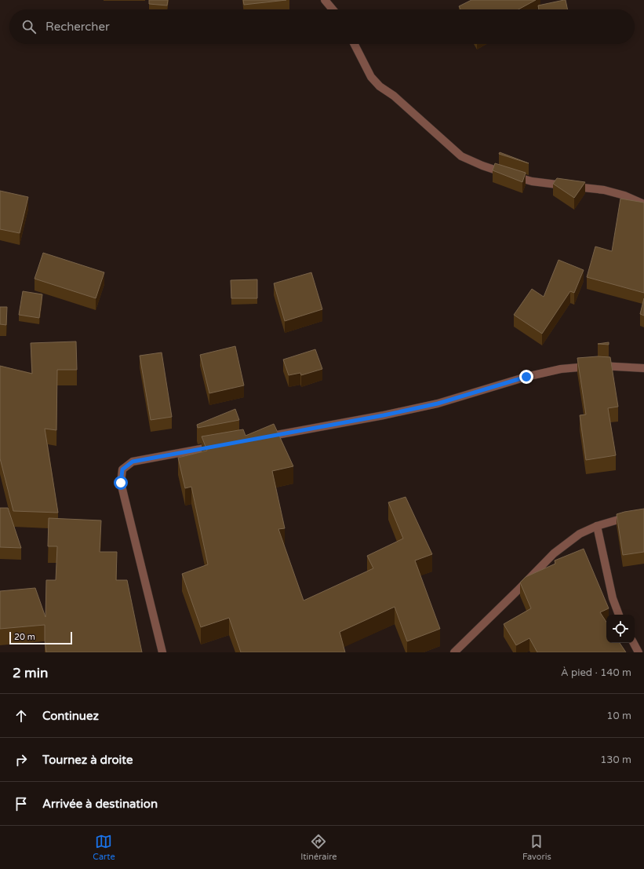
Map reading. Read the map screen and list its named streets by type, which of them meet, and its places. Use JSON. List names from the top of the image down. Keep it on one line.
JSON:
{"scale_bar":"20 m","page":{"search":"Rechercher","scale":"20 m","heading":["2 min","À pied · 140 m"],"list":[["Continuez","10 m"],["Tournez à droite","130 m"],"Arrivée à destination"],"nav":["Carte","Itinéraire","Favoris"]}}
